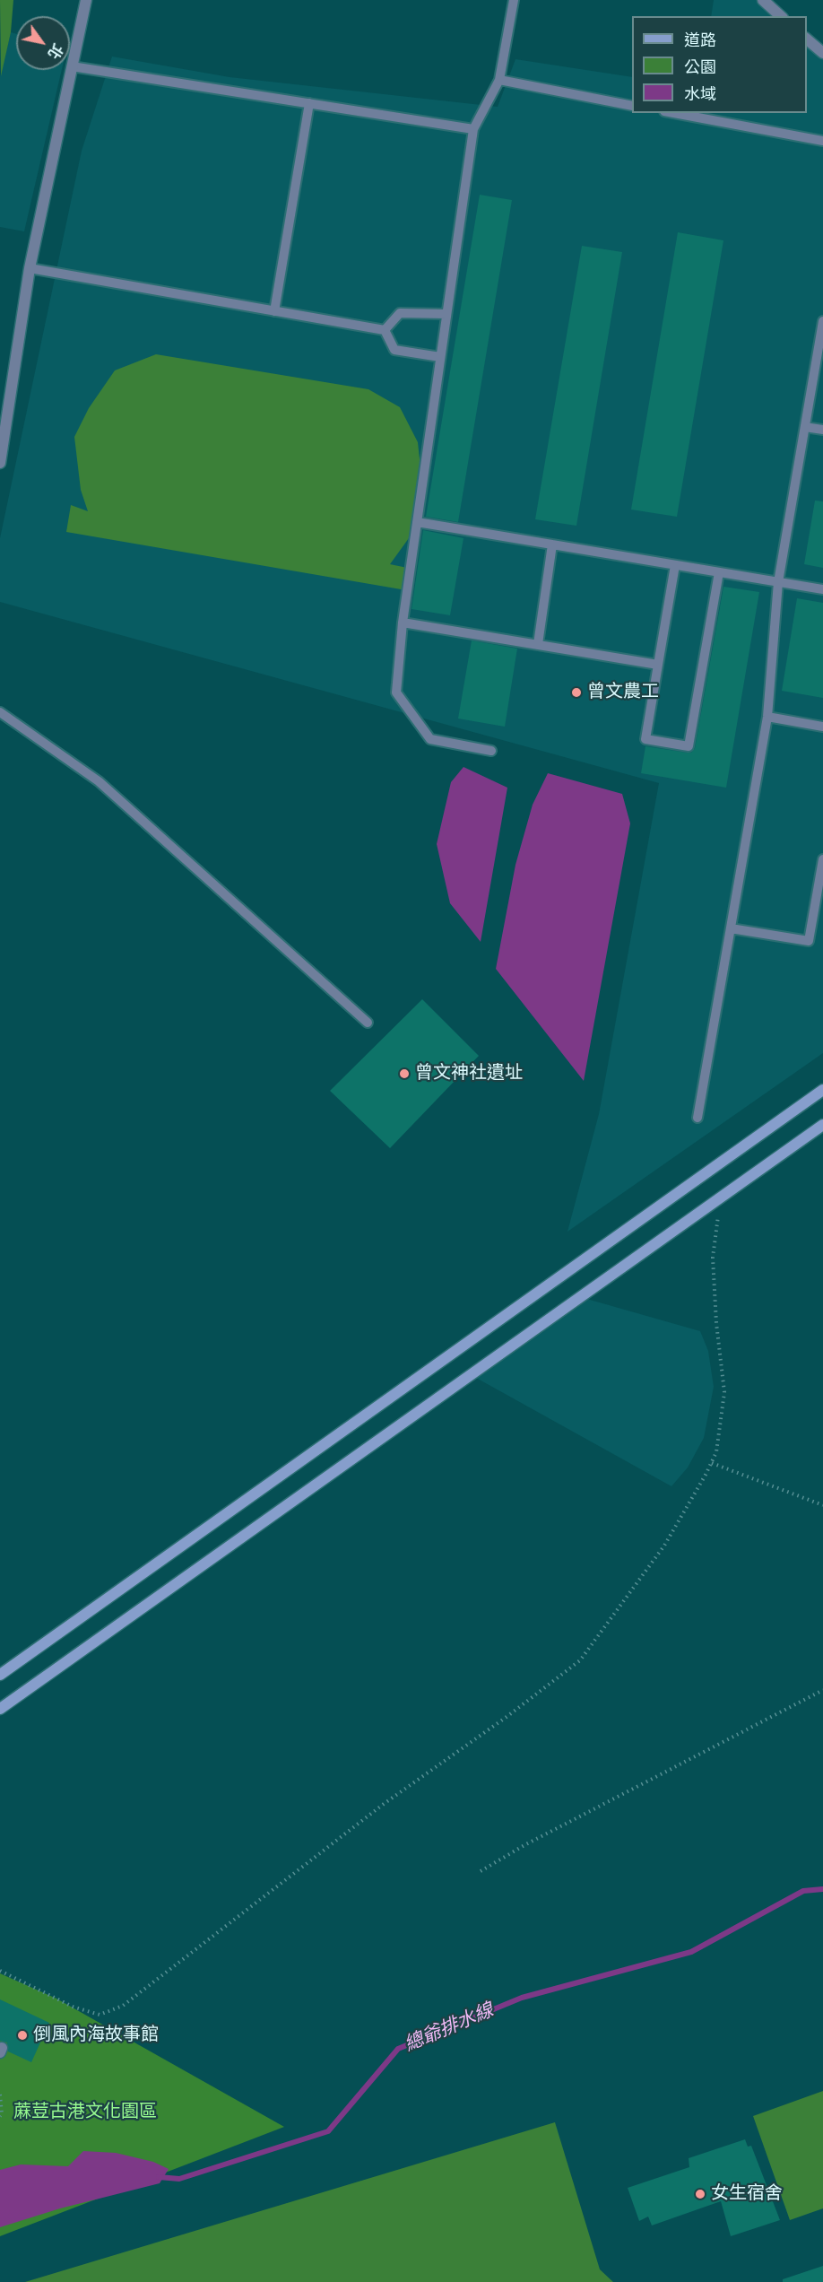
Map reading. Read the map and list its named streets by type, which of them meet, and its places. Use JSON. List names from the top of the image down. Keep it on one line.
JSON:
{"water":["總爺排水線"],"parks":["蔴荳古港文化園區"],"places":["曾文農工","曾文神社遺址","倒風內海故事館","女生宿舍"],"legend":["道路","公園","水域"],"north":"bottom right"}
